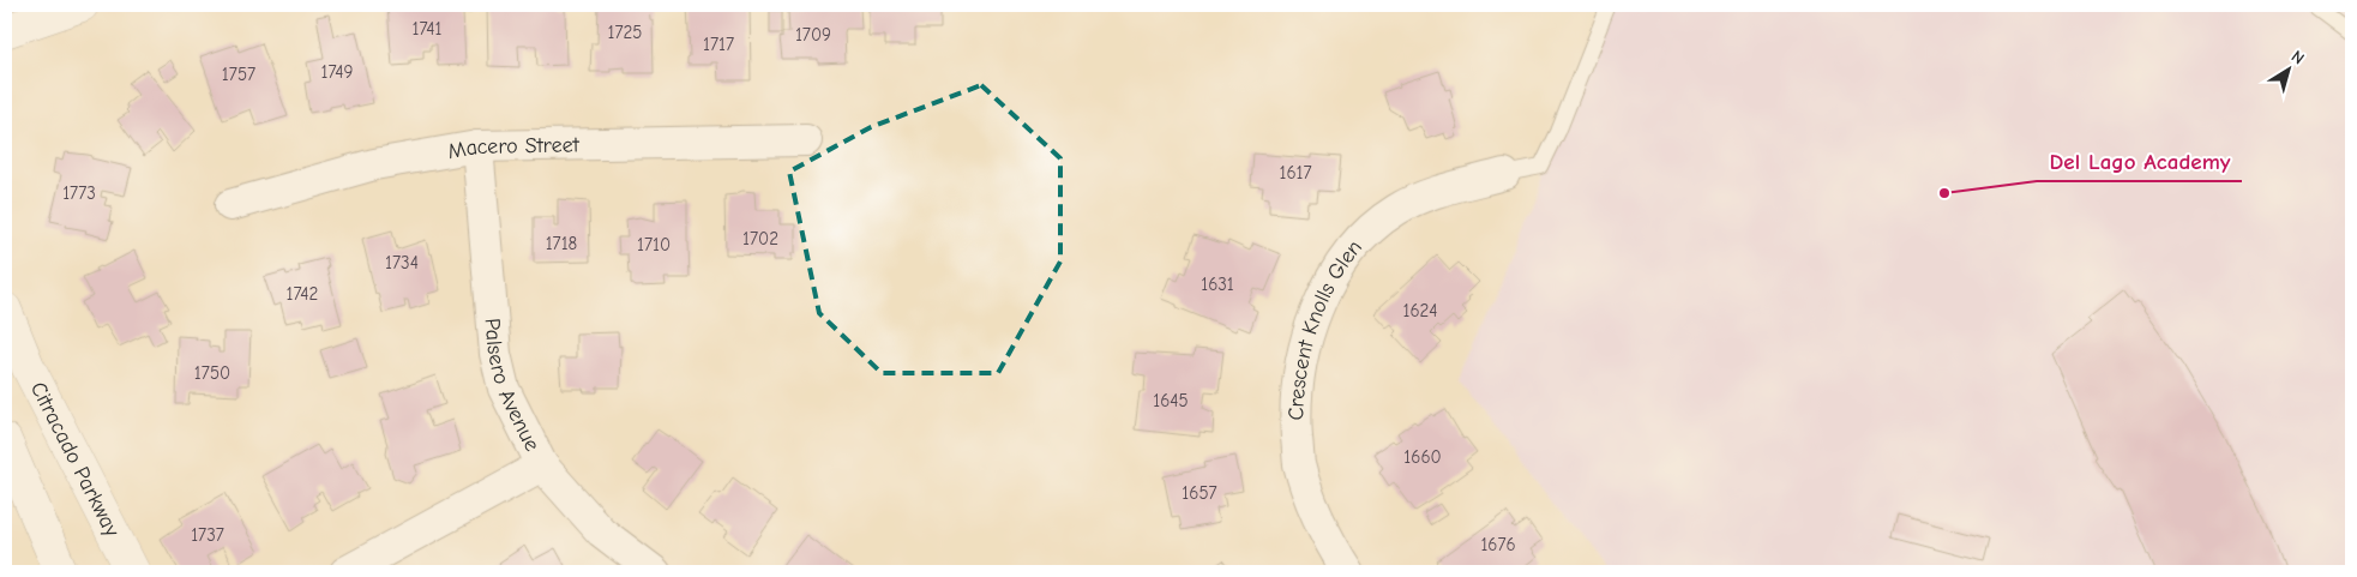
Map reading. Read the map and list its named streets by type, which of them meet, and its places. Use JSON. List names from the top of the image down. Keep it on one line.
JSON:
{"streets":{"street":["Macero Street","Crescent Knolls Glen","Palsero Avenue","Citracado Parkway"]},"crossings":[["Macero Street","Palsero Avenue"]],"places":["Del Lago Academy"],"house_numbers":["1741","1725","1709","1717","1749","1757","1617","1773","1702","1718","1710","1734","1631","1742","1624","1750","1645","1660","1657","1737","1676"],"north":"top right"}
